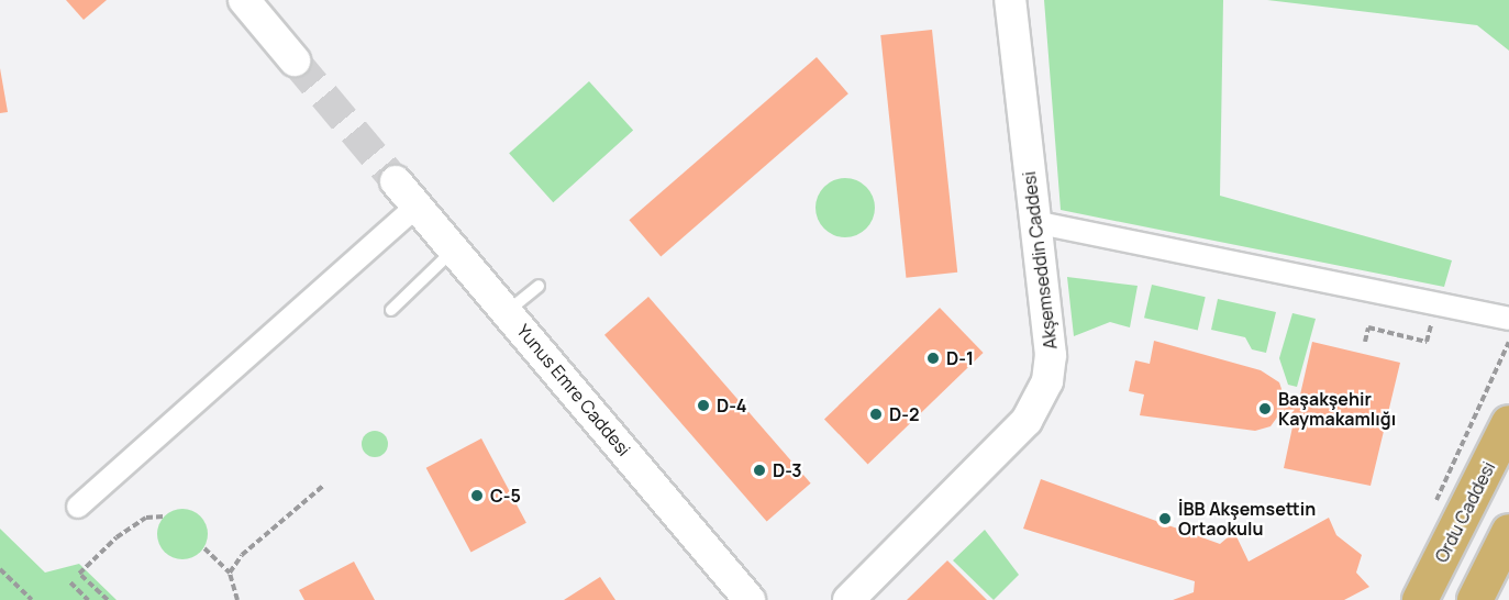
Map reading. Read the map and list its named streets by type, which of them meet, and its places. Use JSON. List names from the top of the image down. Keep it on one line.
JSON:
{"streets":{"main road":["Ordu Caddesi"],"street":["Akşemseddin Caddesi","Yunus Emre Caddesi"]},"places":["D-1","D-4","Başakşehir Kaymakamlığı","D-2","D-3","C-5","İBB Akşemsettin Ortaokulu"]}
